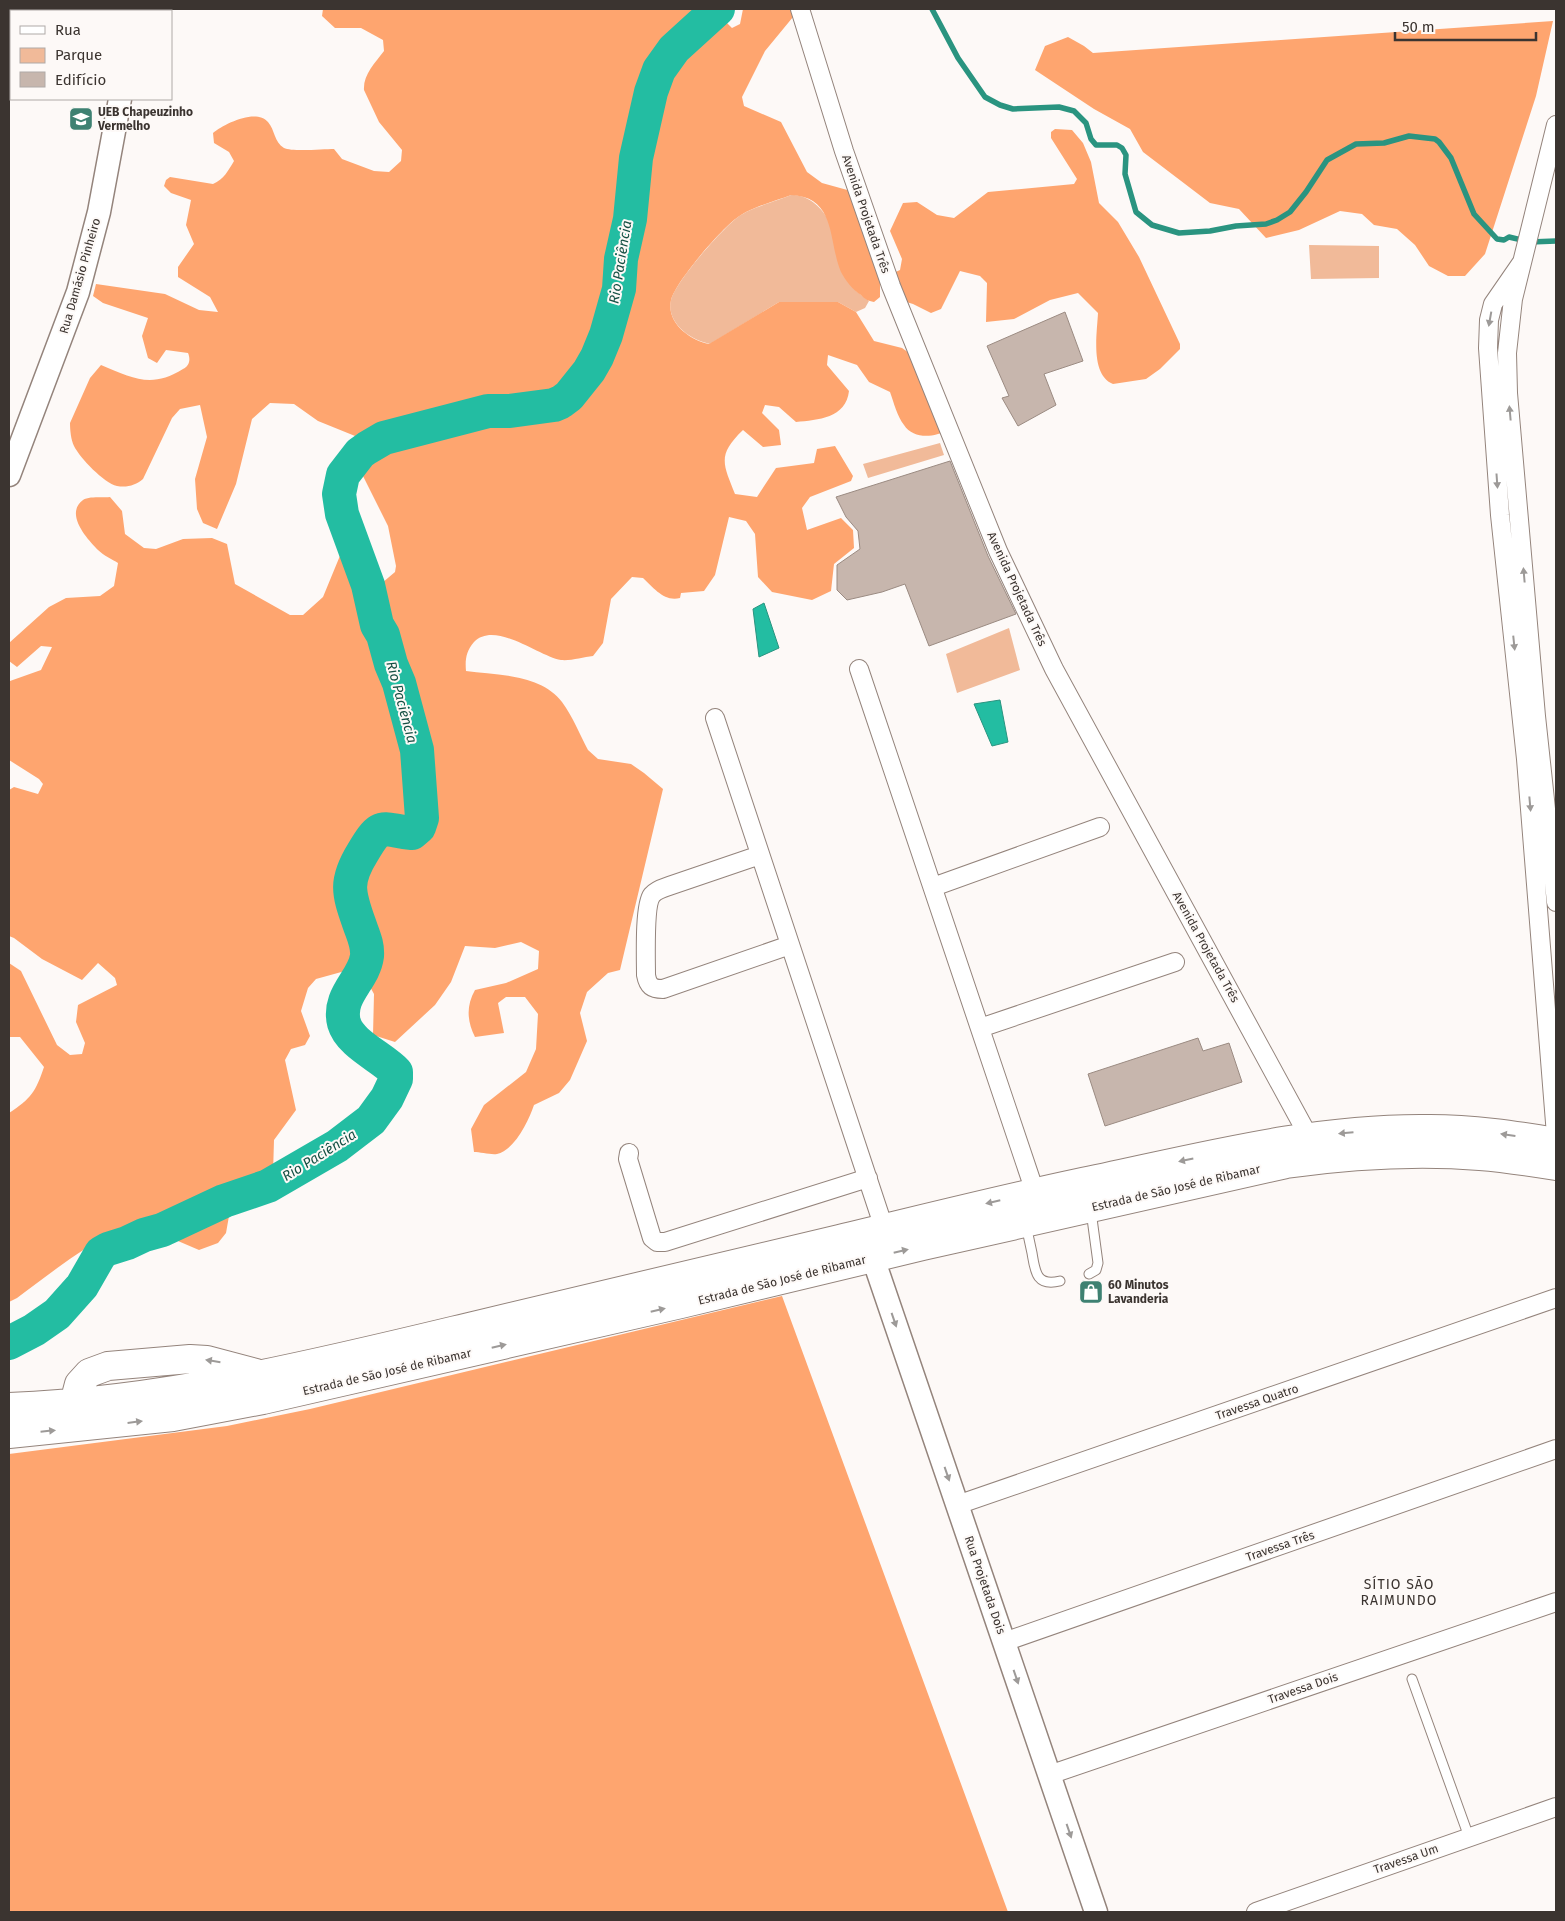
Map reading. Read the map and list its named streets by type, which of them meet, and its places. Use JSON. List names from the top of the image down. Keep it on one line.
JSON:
{"streets":{"main road":["Estrada de São José de Ribamar"],"street":["Avenida Projetada Três","Rua Damásio Pinheiro","Travessa Quatro","Travessa Três","Rua Projetada Dois","Travessa Dois","Travessa Um"]},"crossings":[["Avenida Projetada Três","Estrada de São José de Ribamar"],["Estrada de São José de Ribamar","Rua Projetada Dois"],["Travessa Quatro","Rua Projetada Dois"],["Travessa Três","Rua Projetada Dois"],["Rua Projetada Dois","Travessa Dois"]],"one_way":["Rua Projetada Dois"],"districts":["SÍTIO SÃO RAIMUNDO"],"water":["Rio Paciência"],"places":{"school or university":["UEB Chapeuzinho Vermelho"],"shop":["60 Minutos Lavanderia"]},"legend":["Rua","Parque","Edifício"],"scale_bar":"50 m"}
